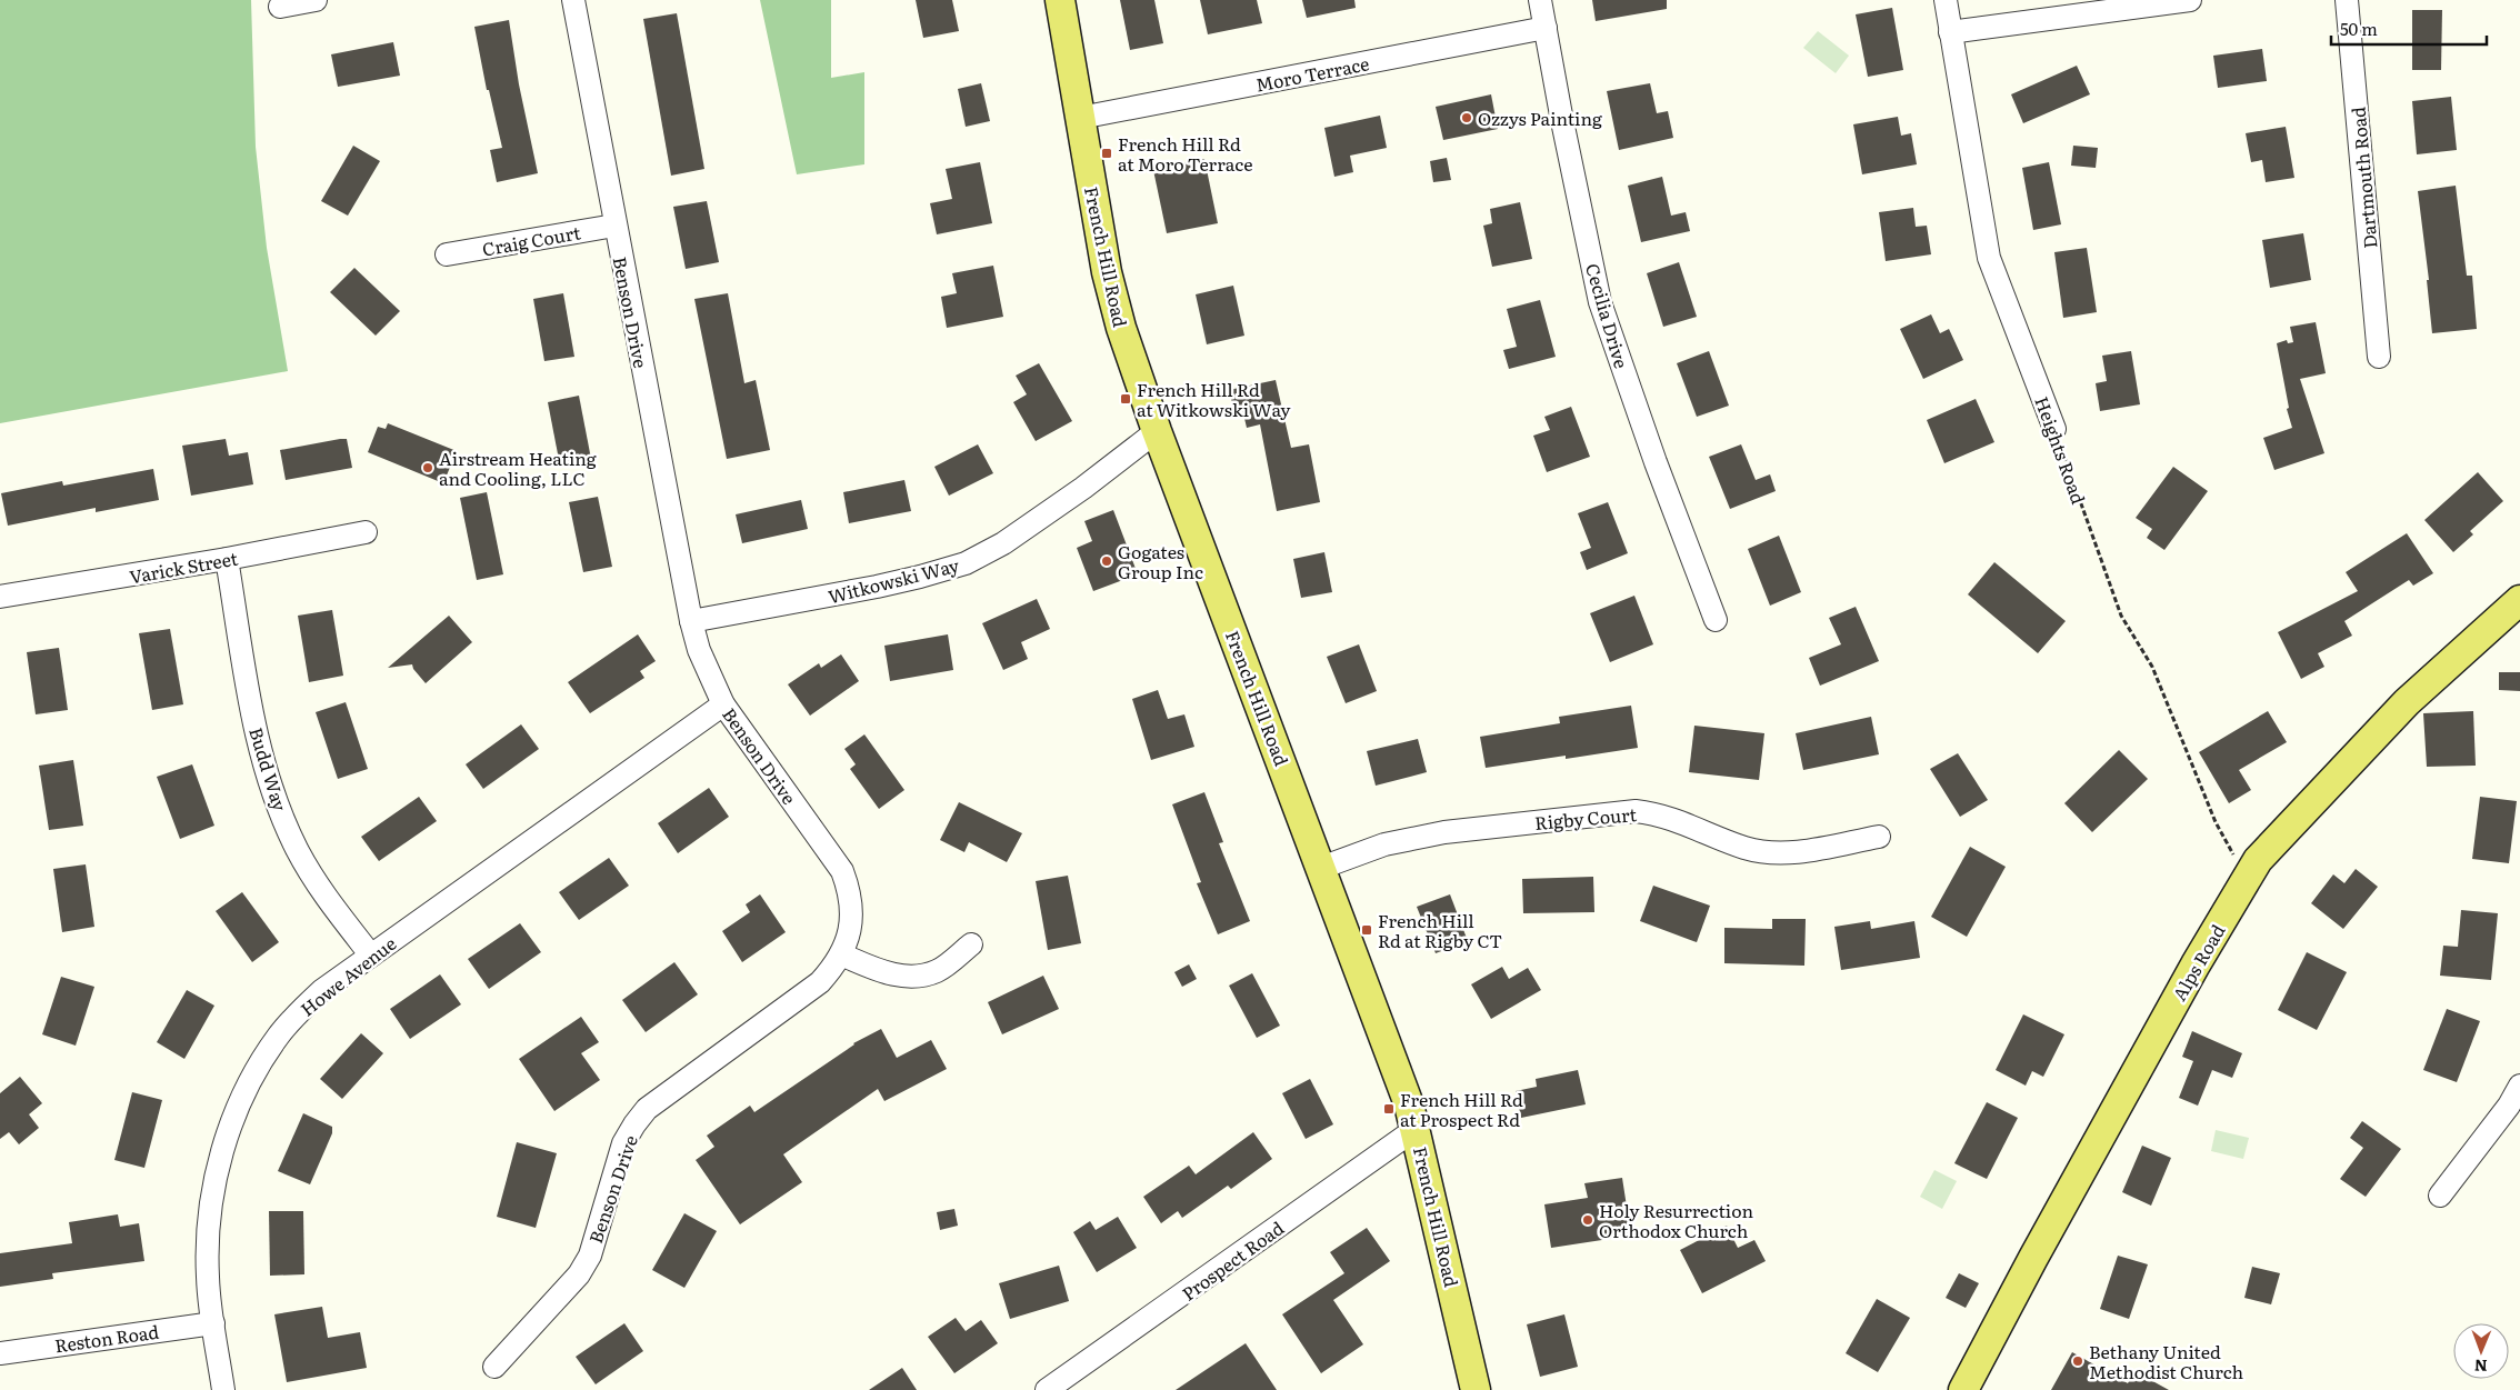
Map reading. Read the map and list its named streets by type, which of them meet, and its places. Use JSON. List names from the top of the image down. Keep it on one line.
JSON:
{"streets":{"main road":["French Hill Road","Alps Road"],"street":["Moro Terrace","Dartmouth Road","Craig Court","Benson Drive","Cecilia Drive","Heights Road","Varick Street","Witkowski Way","Budd Way","Rigby Court","Howe Avenue","Prospect Road","Reston Road"]},"crossings":[["Moro Terrace","French Hill Road"],["Moro Terrace","Cecilia Drive"],["Craig Court","Benson Drive"],["French Hill Road","Witkowski Way"],["French Hill Road","Rigby Court"],["French Hill Road","Prospect Road"],["Benson Drive","Witkowski Way"],["Benson Drive","Howe Avenue"],["Heights Road","Alps Road"],["Varick Street","Budd Way"],["Budd Way","Howe Avenue"],["Howe Avenue","Reston Road"]],"places":{"other":["Ozzys Painting","Airstream Heating and Cooling, LLC","Gogates Group Inc","Holy Resurrection Orthodox Church","Bethany United Methodist Church"],"transit":["French Hill Rd at Moro Terrace","French Hill Rd at Witkowski Way","French Hill Rd at Rigby CT","French Hill Rd at Prospect Rd"]},"scale_bar":"50 m","north":"bottom"}
